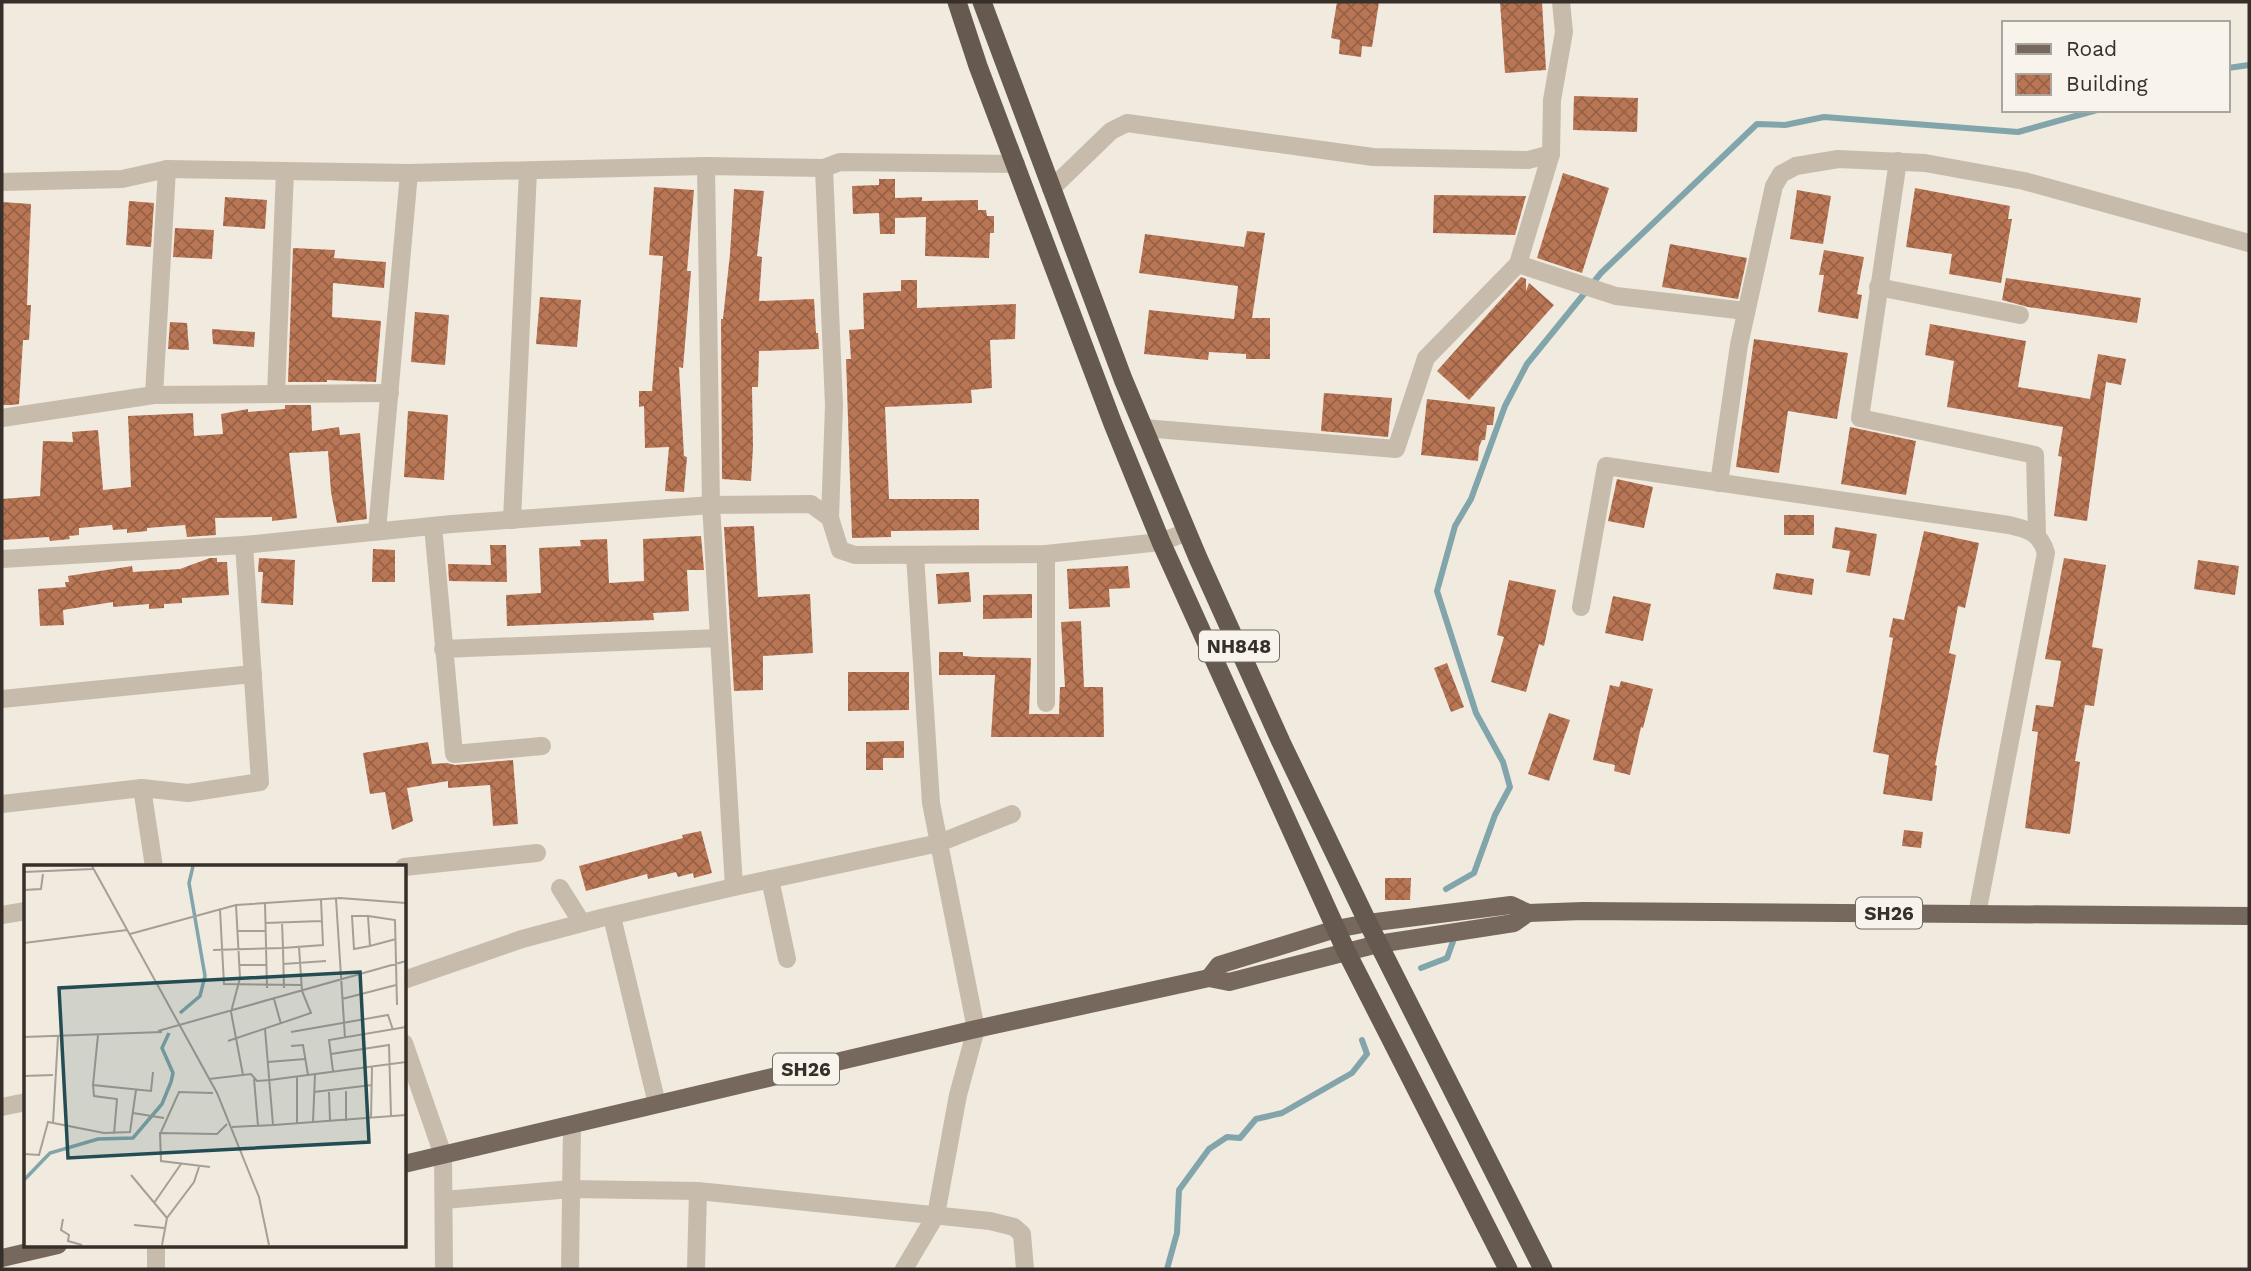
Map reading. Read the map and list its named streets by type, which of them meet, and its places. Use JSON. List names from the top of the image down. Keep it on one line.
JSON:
{"streets":{"highway":["NH848"],"main road":["SH26"]},"crossings":[["NH848","SH26"]],"legend":["Road","Building"]}
